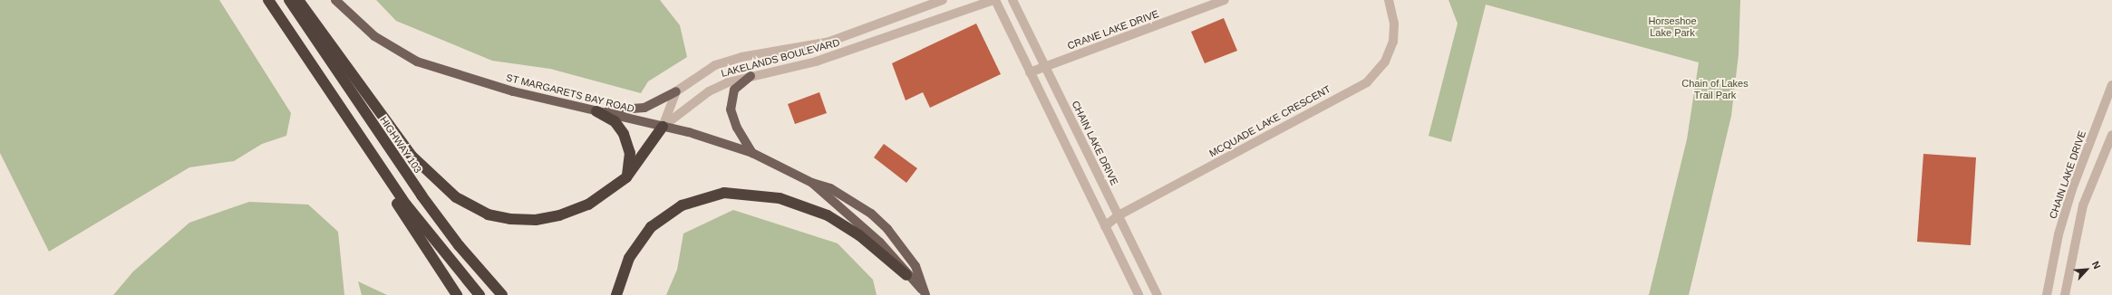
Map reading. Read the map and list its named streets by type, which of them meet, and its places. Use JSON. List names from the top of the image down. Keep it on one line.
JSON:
{"streets":{"highway":["HIGHWAY 103"],"main road":["ST MARGARETS BAY ROAD"],"street":["CRANE LAKE DRIVE","LAKELANDS BOULEVARD","MCQUADE LAKE CRESCENT","CHAIN LAKE DRIVE"]},"crossings":[["CRANE LAKE DRIVE","CHAIN LAKE DRIVE"],["LAKELANDS BOULEVARD","ST MARGARETS BAY ROAD"],["MCQUADE LAKE CRESCENT","CHAIN LAKE DRIVE"]],"parks":["Horseshoe Lake Park","Chain of Lakes Trail Park"],"north":"top right"}
